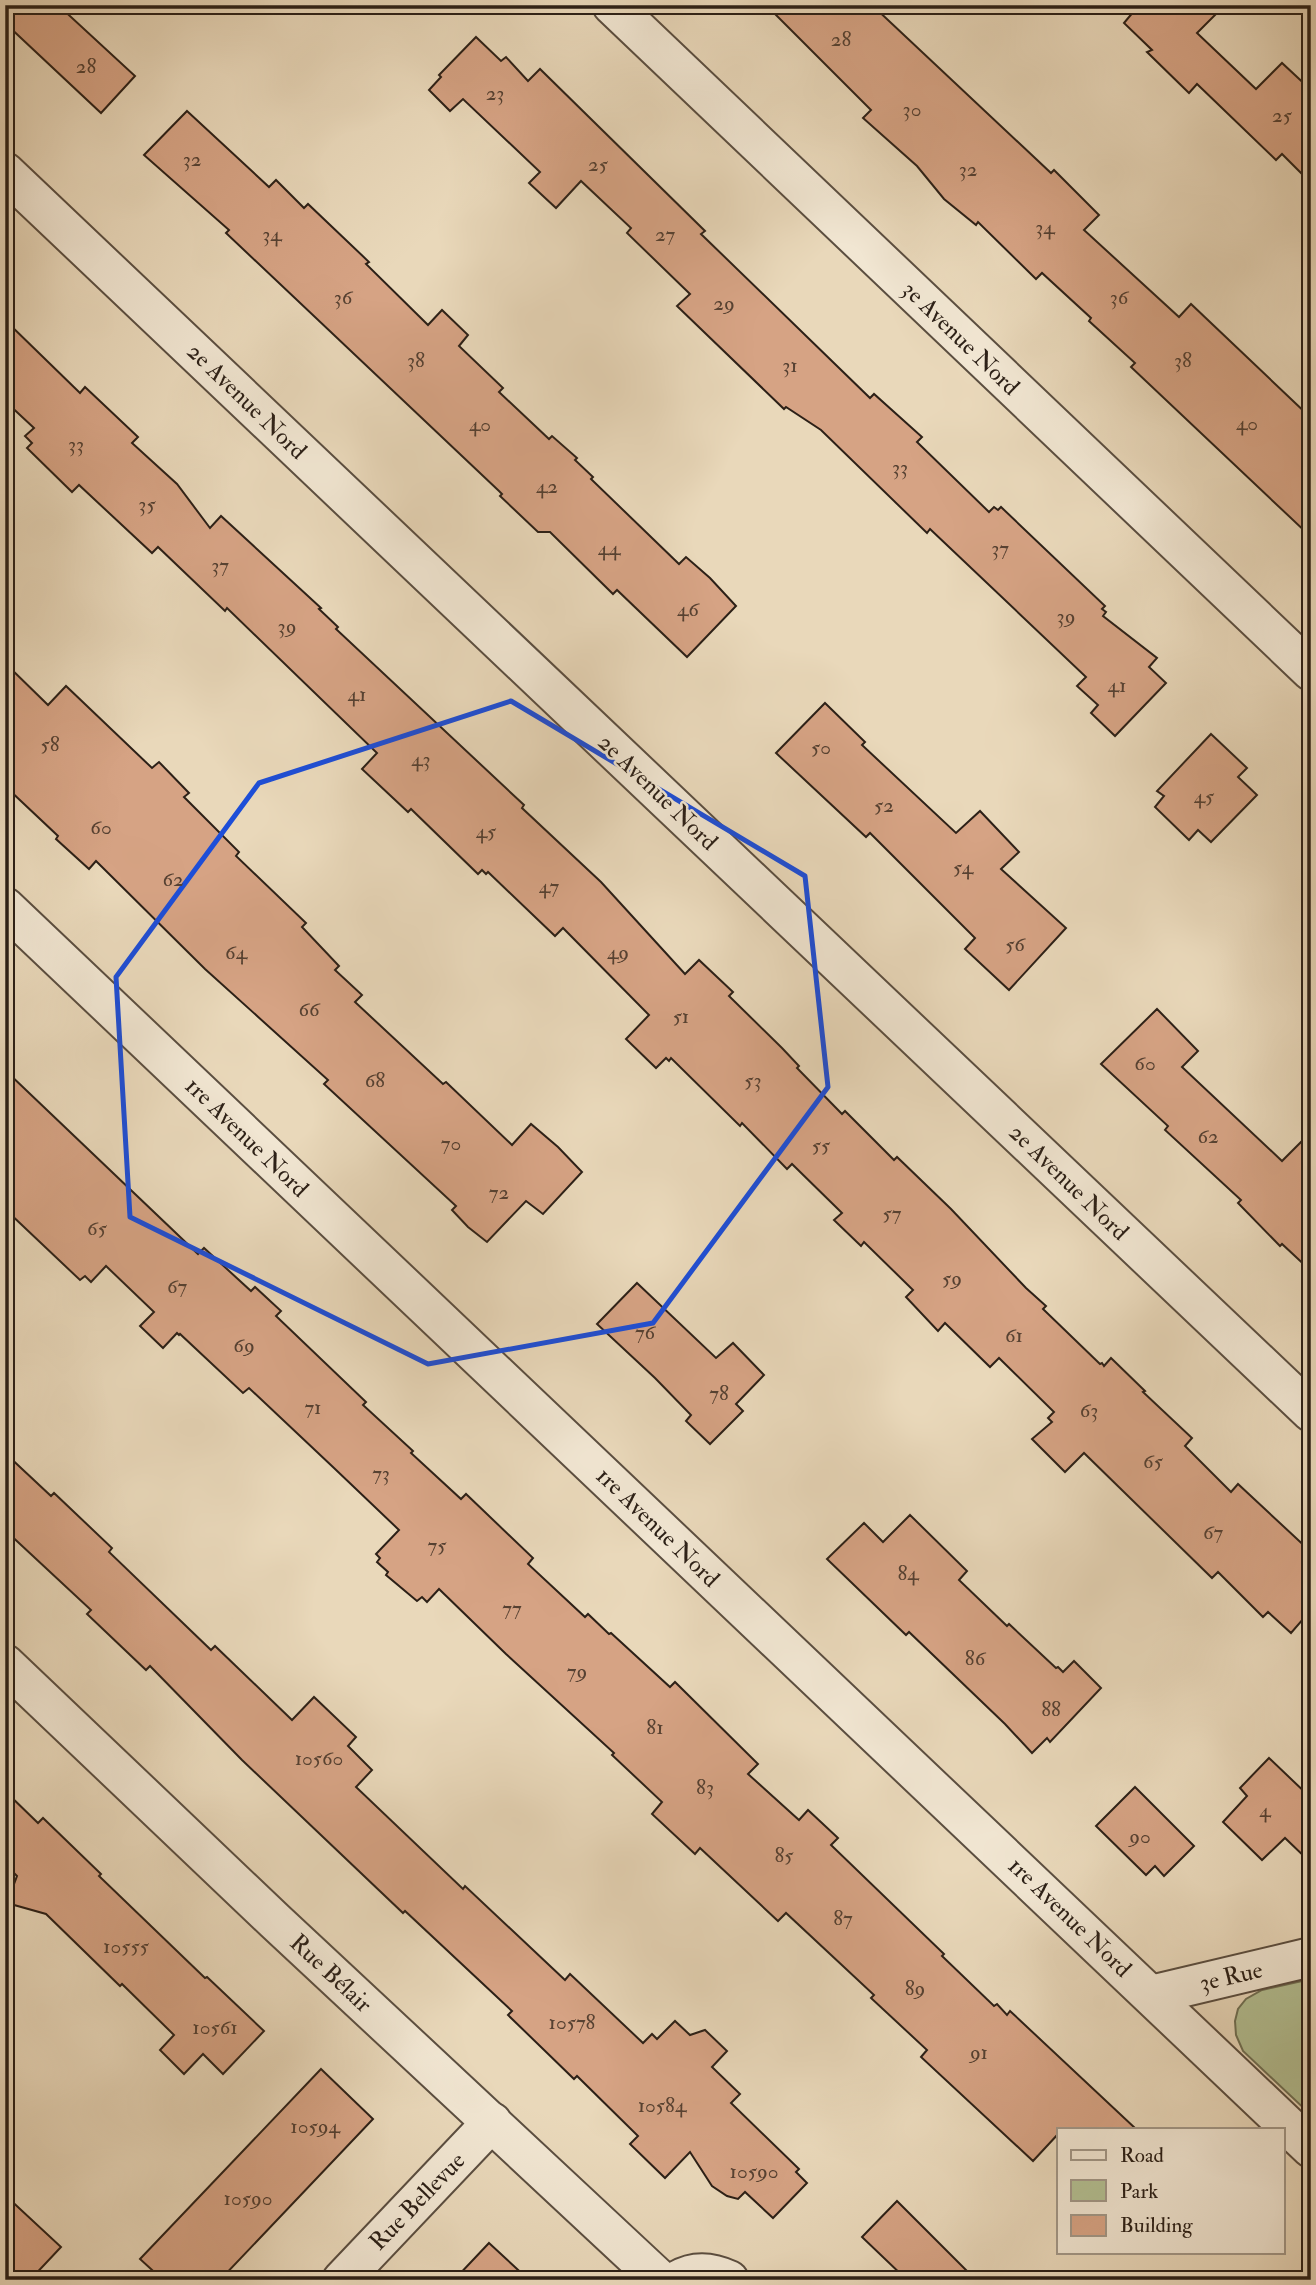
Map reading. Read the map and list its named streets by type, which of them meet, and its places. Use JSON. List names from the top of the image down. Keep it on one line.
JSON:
{"streets":{"street":["3e Avenue Nord","2e Avenue Nord","1re Avenue Nord","Rue Bélair","3e Rue","Rue Bellevue"]},"crossings":[["1re Avenue Nord","3e Rue"],["Rue Bélair","Rue Bellevue"]],"house_numbers":["28","28","23","30","25","32","25","32","34","34","27","36","36","29","38","38","31","40","40","33","33","42","35","44","37","37","46","39","39","41","41","58","50","43","45","52","60","45","54","62","47","56","64","49","66","51","60","68","53","62","70","55","72","57","65","59","67","76","61","69","78","71","63","65","73","67","75","84","77","86","79","88","81","10560","83","4","90","85","87","10555","89","10578","10561","91","10584","10594","10590","10590"],"legend":["Road","Park","Building"]}
